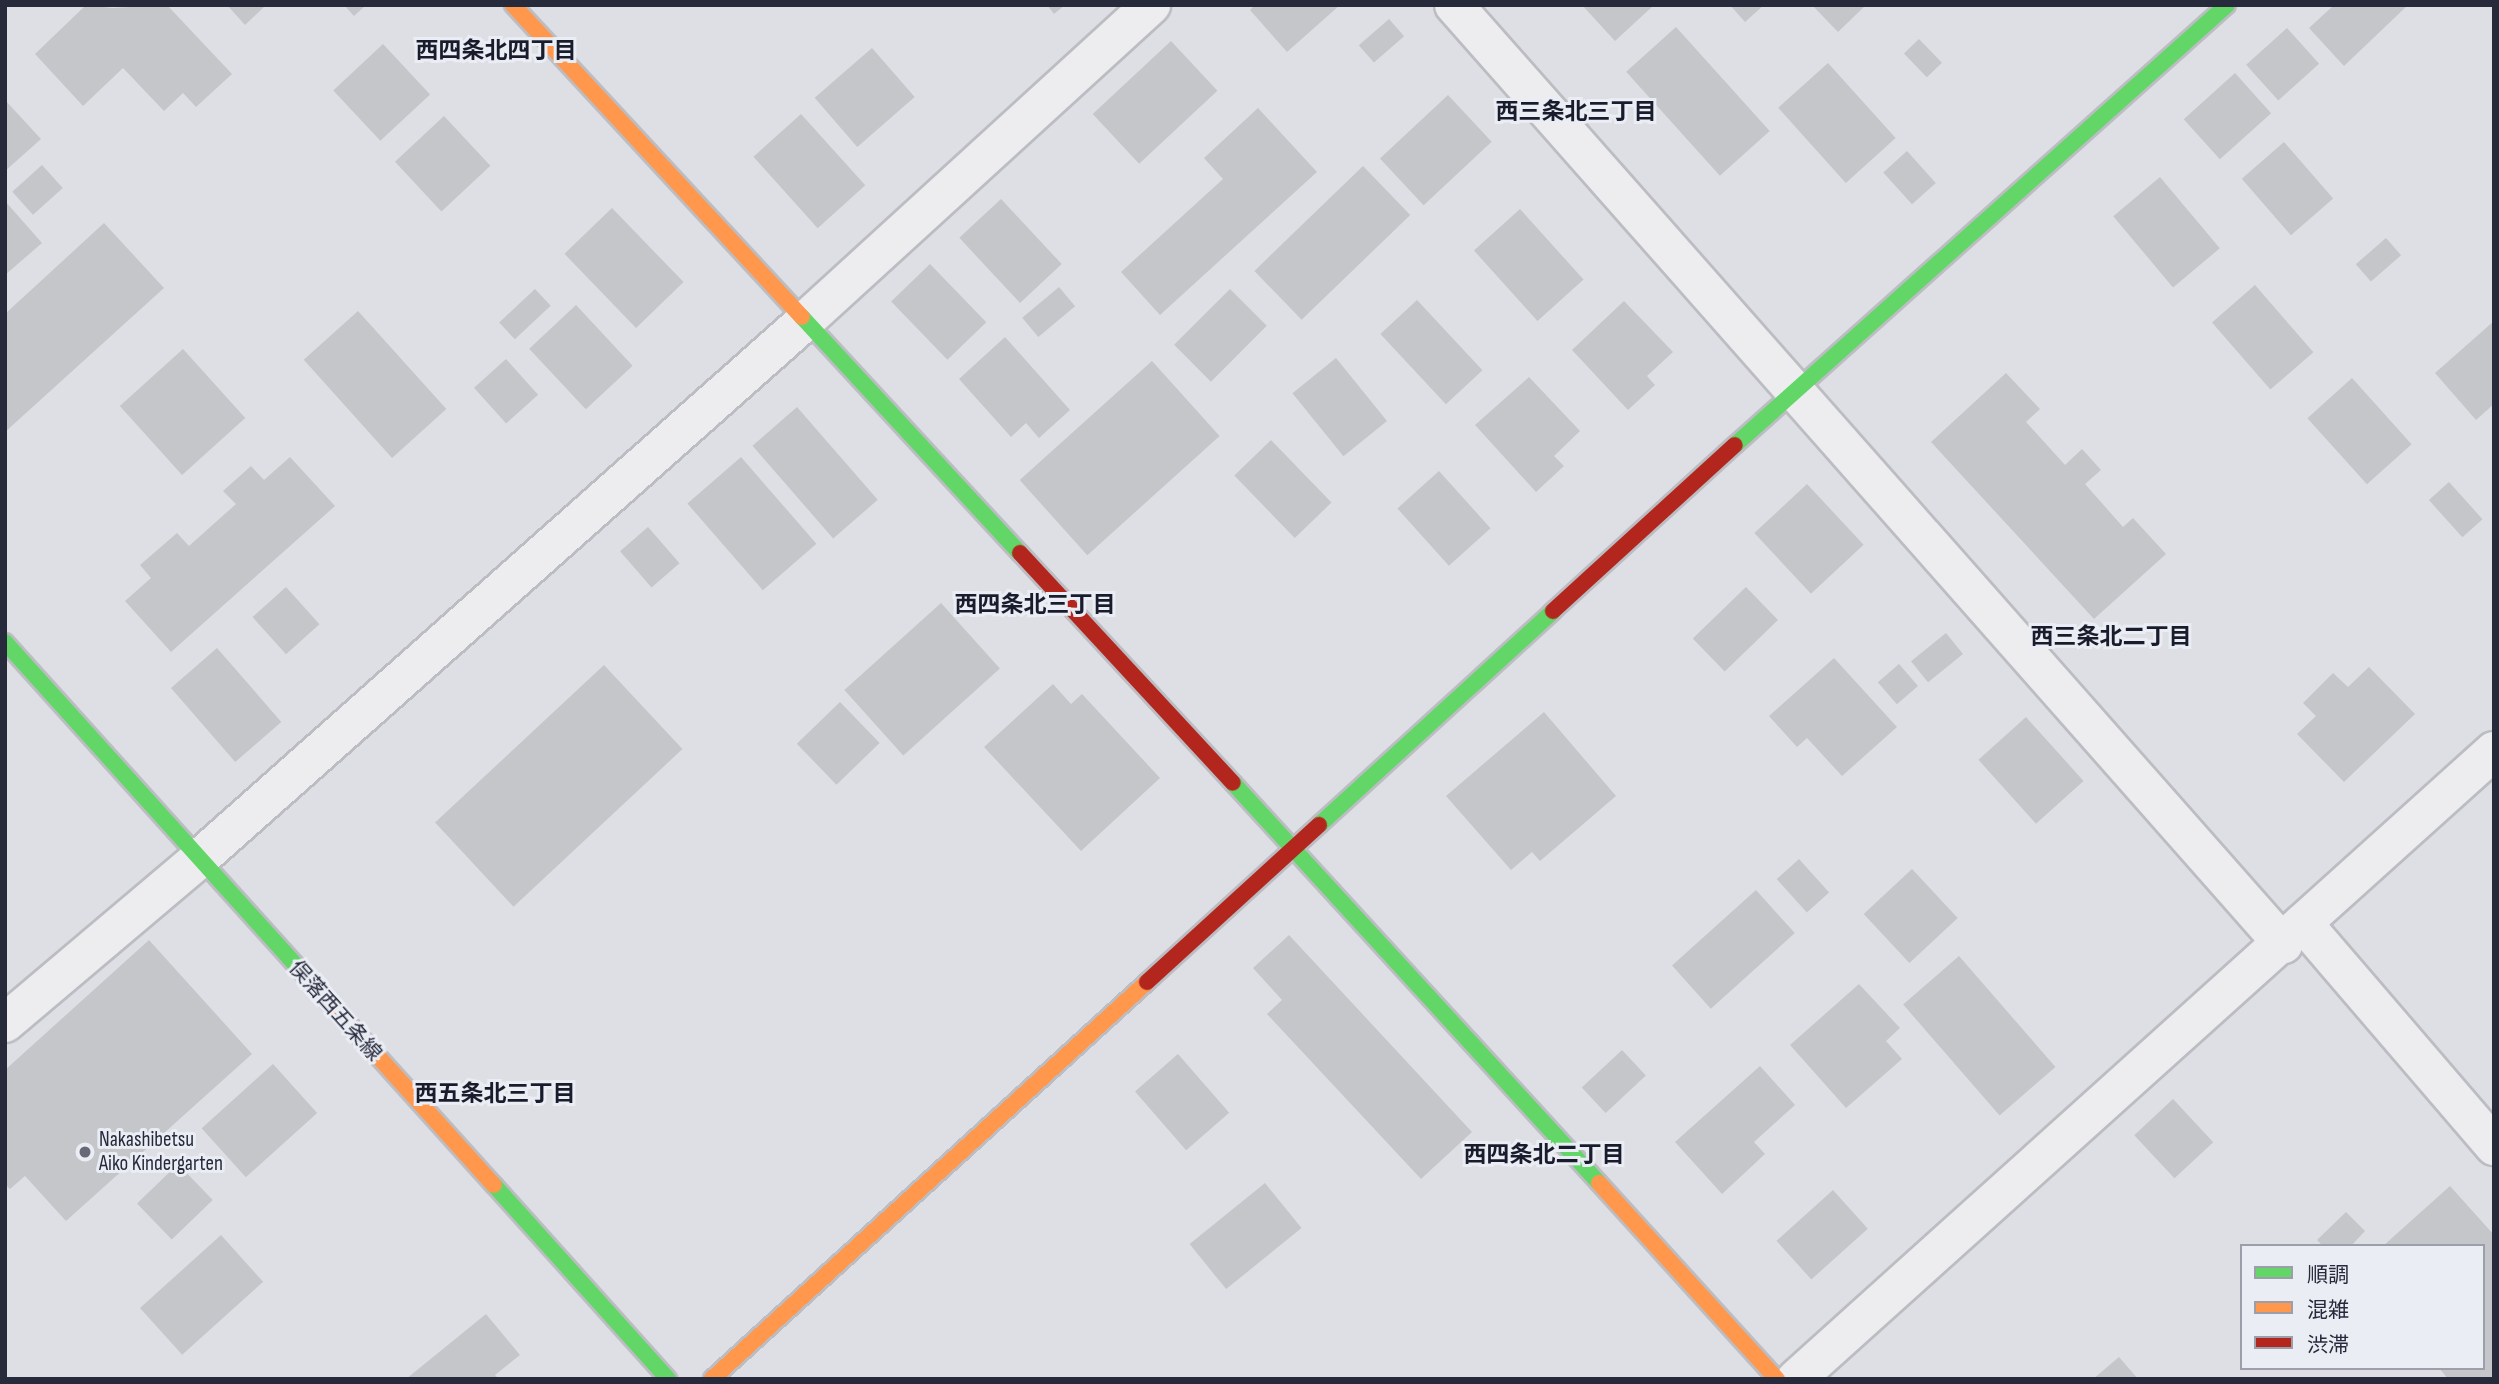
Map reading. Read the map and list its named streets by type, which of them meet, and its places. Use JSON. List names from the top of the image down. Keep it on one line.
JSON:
{"streets":{"street":["俣落西五条線"]},"districts":["西四条北四丁目","西三条北三丁目","西四条北三丁目","西三条北二丁目","西五条北三丁目","西四条北二丁目"],"places":["Nakashibetsu Aiko Kindergarten"],"legend":["順調","混雑","渋滞"]}
